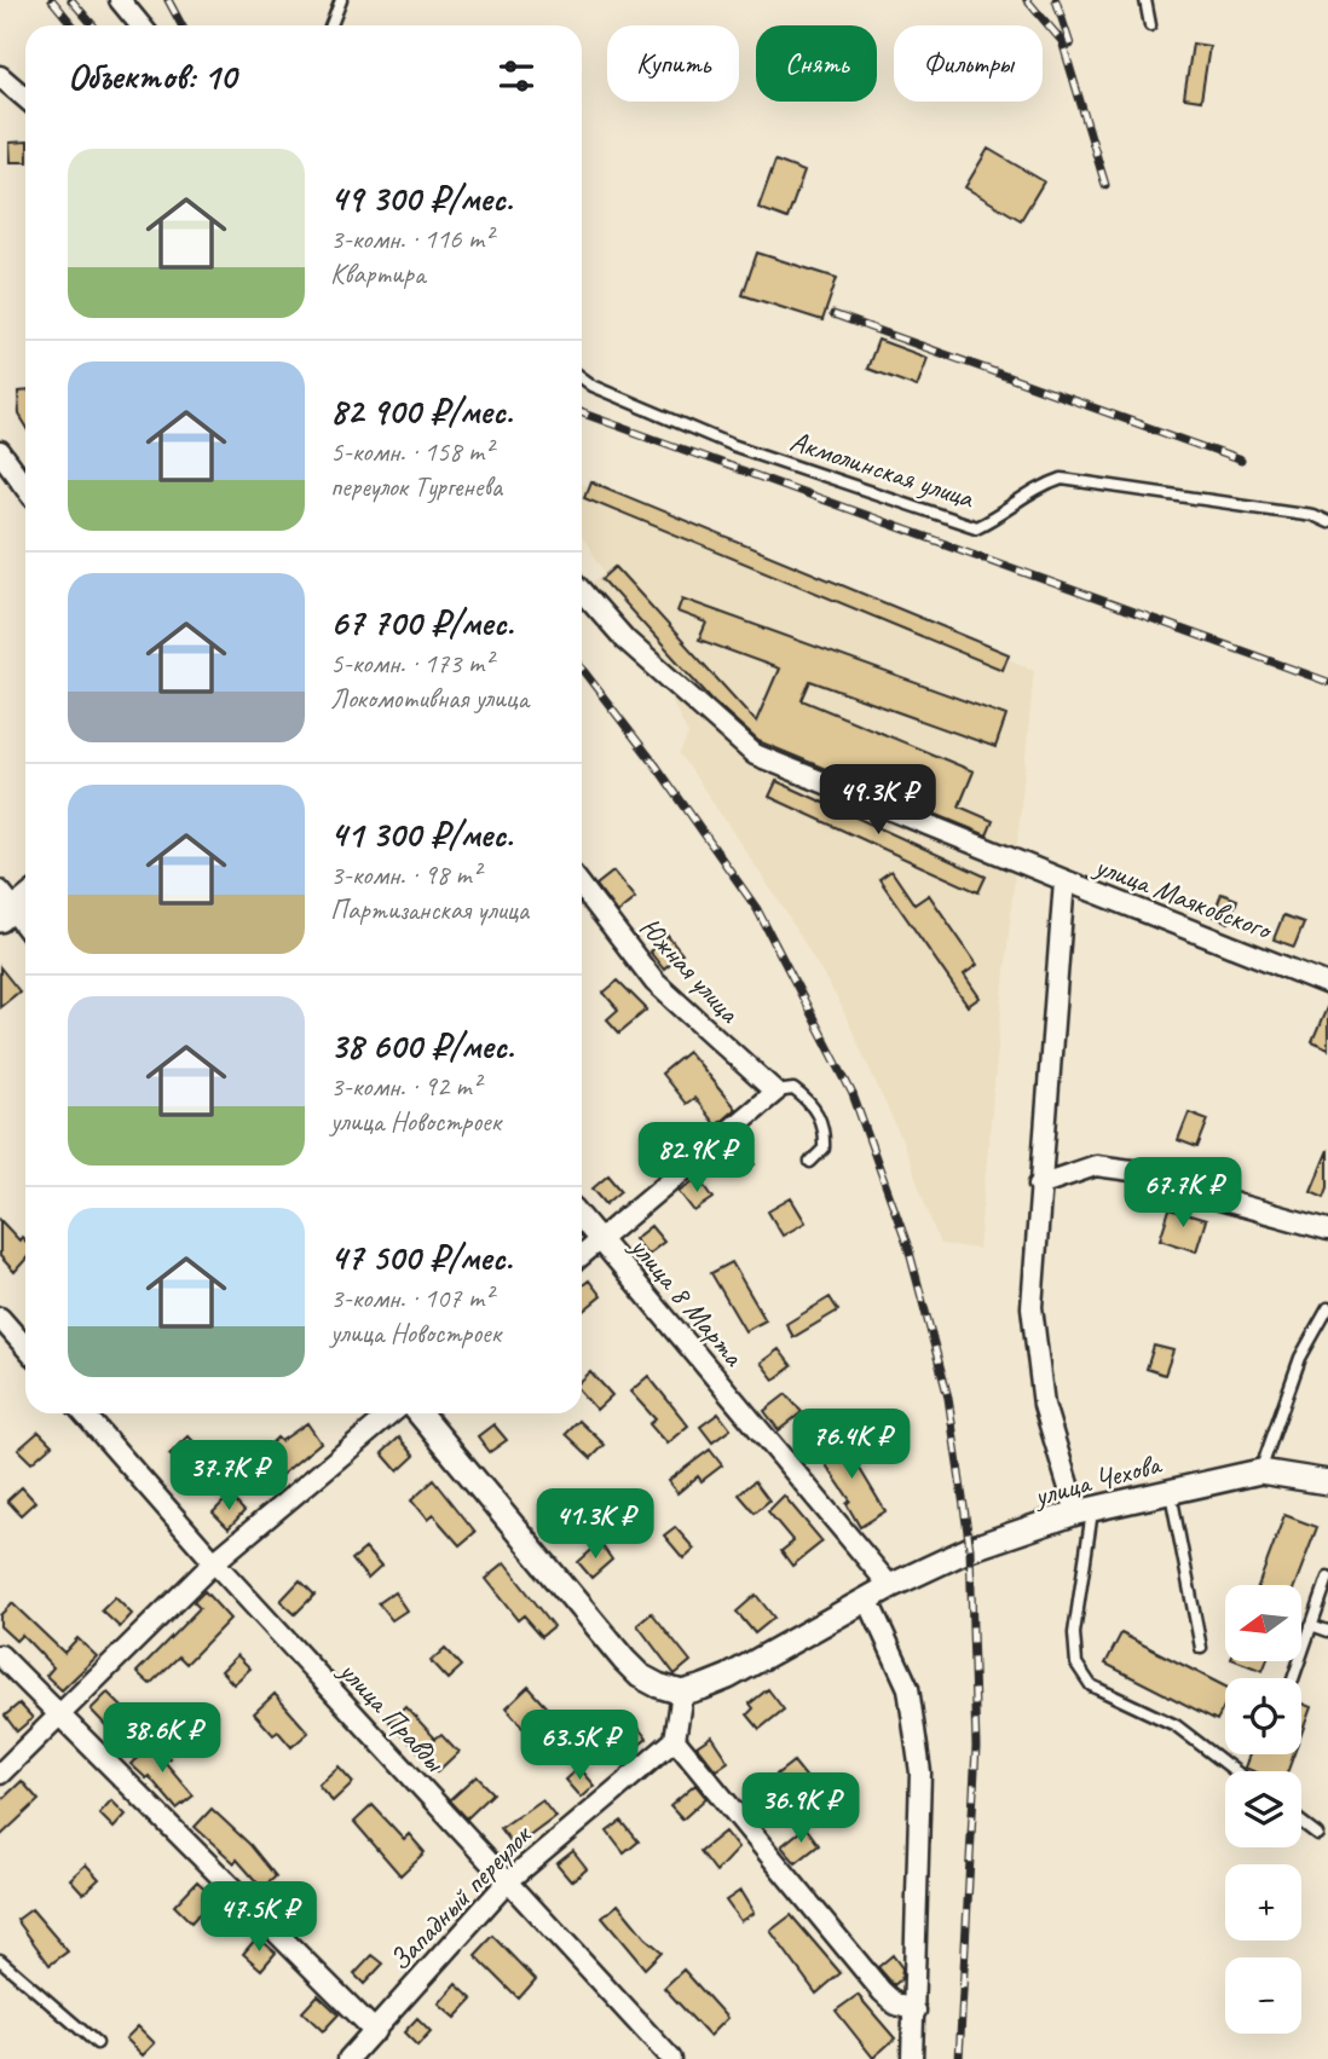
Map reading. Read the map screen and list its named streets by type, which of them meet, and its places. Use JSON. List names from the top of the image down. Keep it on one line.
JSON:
{"streets":{"street":["улица Маяковского","Южная улица","улица 8 Марта","улица Чехова","улица Правды","Западный переулок"],"lane":["Акмолинская улица"]},"crossings":[["улица 8 Марта","улица Чехова"],["улица Правды","Западный переулок"]],"north":"left","page":{"chip":["Купить","Снять","Фильтры"],"heading":"Объектов: 10","list":[{"name":"49 300 ₽/мес.","note":"3-комн. · 116 m² · Квартира"},{"name":"82 900 ₽/мес.","note":"5-комн. · 158 m² · переулок Тургенева"},{"name":"67 700 ₽/мес.","note":"5-комн. · 173 m² · Локомотивная улица"},{"name":"41 300 ₽/мес.","note":"3-комн. · 98 m² · Партизанская улица"},{"name":"38 600 ₽/мес.","note":"3-комн. · 92 m² · улица Новостроек"},{"name":"47 500 ₽/мес.","note":"3-комн. · 107 m² · улица Новостроек"}],"price":["49.3K ₽","82.9K ₽","67.7K ₽","76.4K ₽","37.7K ₽","41.3K ₽","38.6K ₽","63.5K ₽","36.9K ₽","47.5K ₽"],"map_buttons":["+","−"]}}
